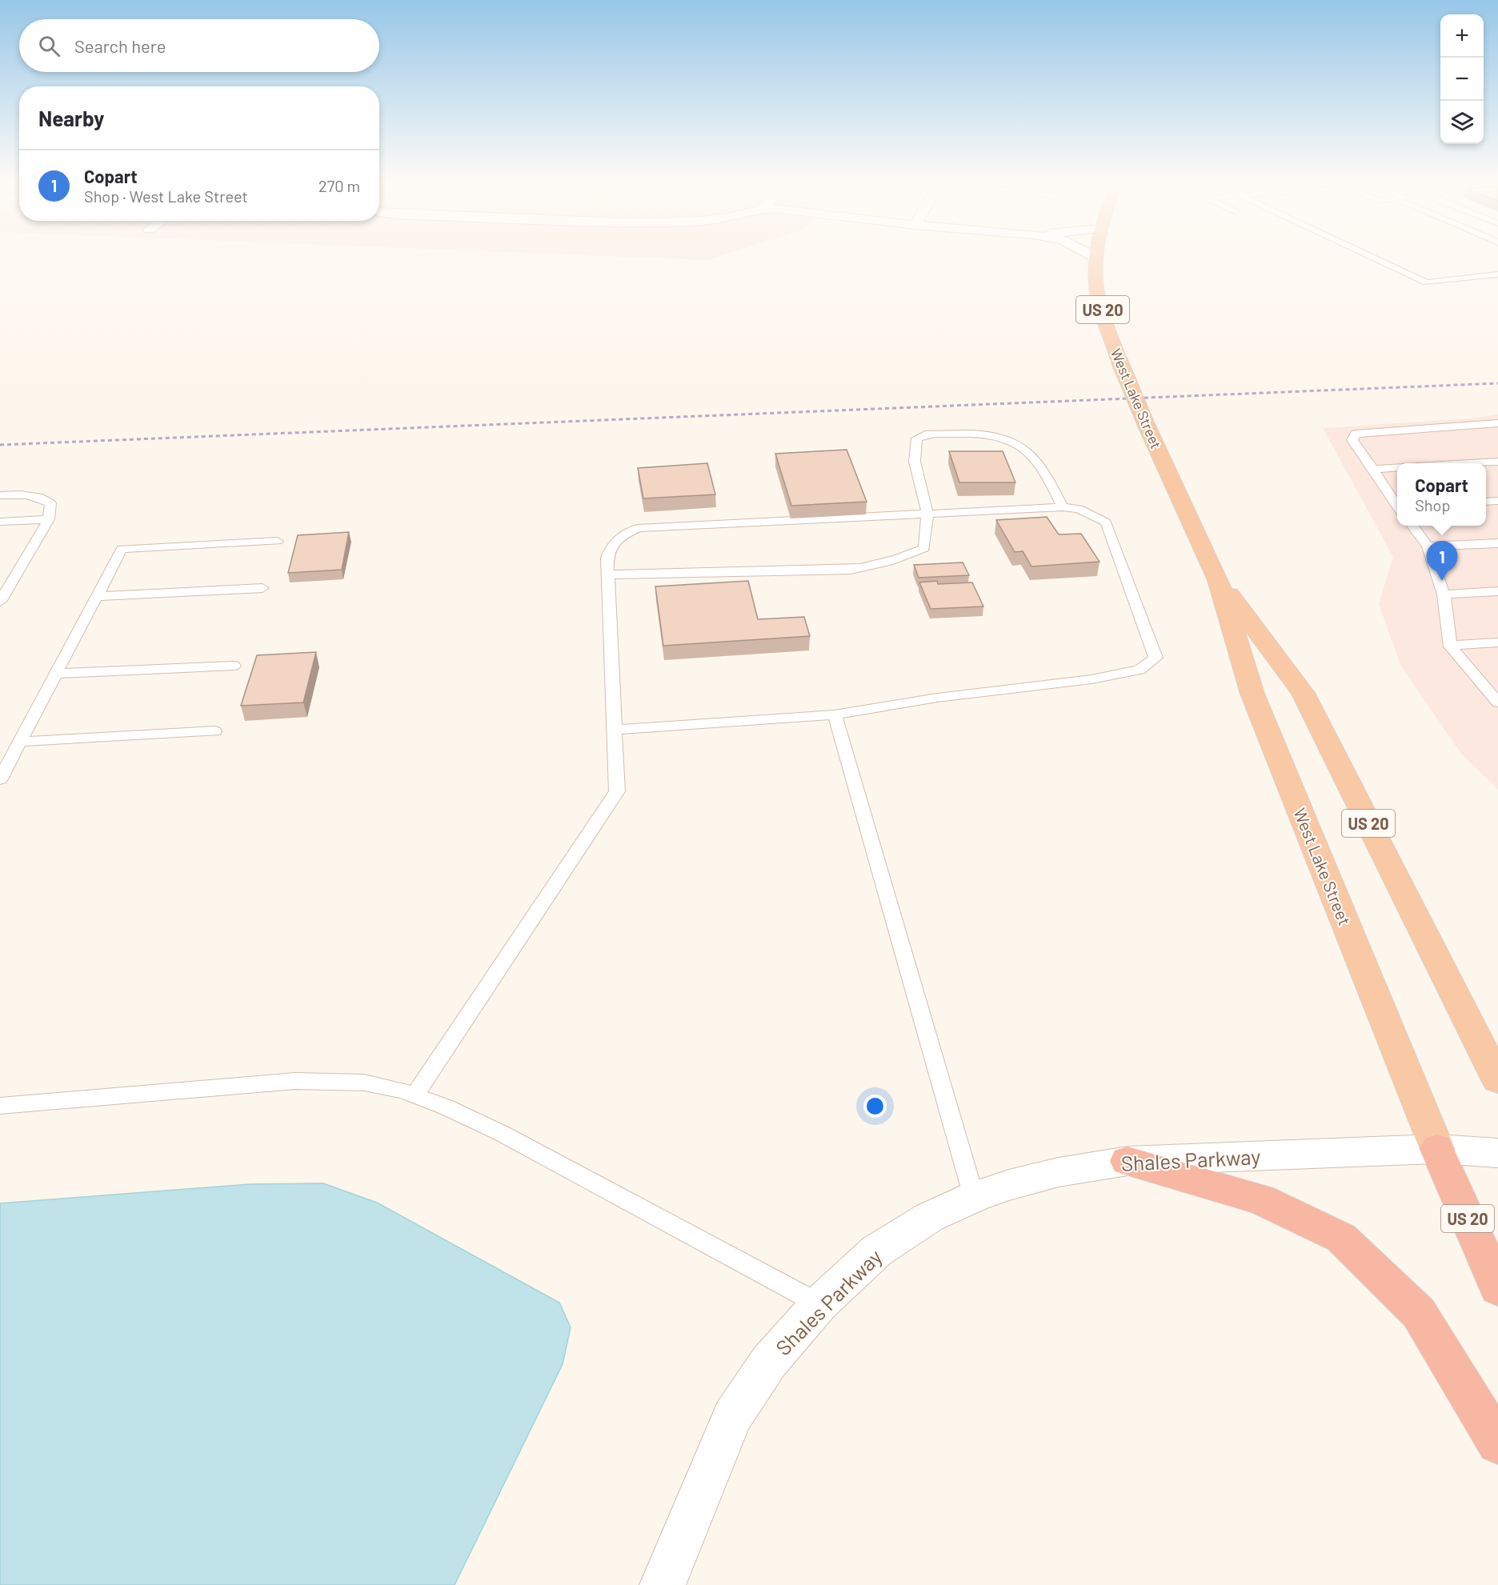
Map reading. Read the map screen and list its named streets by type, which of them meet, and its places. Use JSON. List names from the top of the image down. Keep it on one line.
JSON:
{"streets":{"highway":["US 20","West Lake Street"],"street":["Shales Parkway"]},"crossings":[["US 20","West Lake Street"],["US 20","Shales Parkway"],["West Lake Street","Shales Parkway"]],"page":{"map_buttons":["+","−"],"search":"Search here","heading":"Nearby","list":[{"mark":"1","name":"Copart","note":"Shop · West Lake Street","value":"270 m"}],"popup":["Copart","Shop"],"pins":"1"}}
